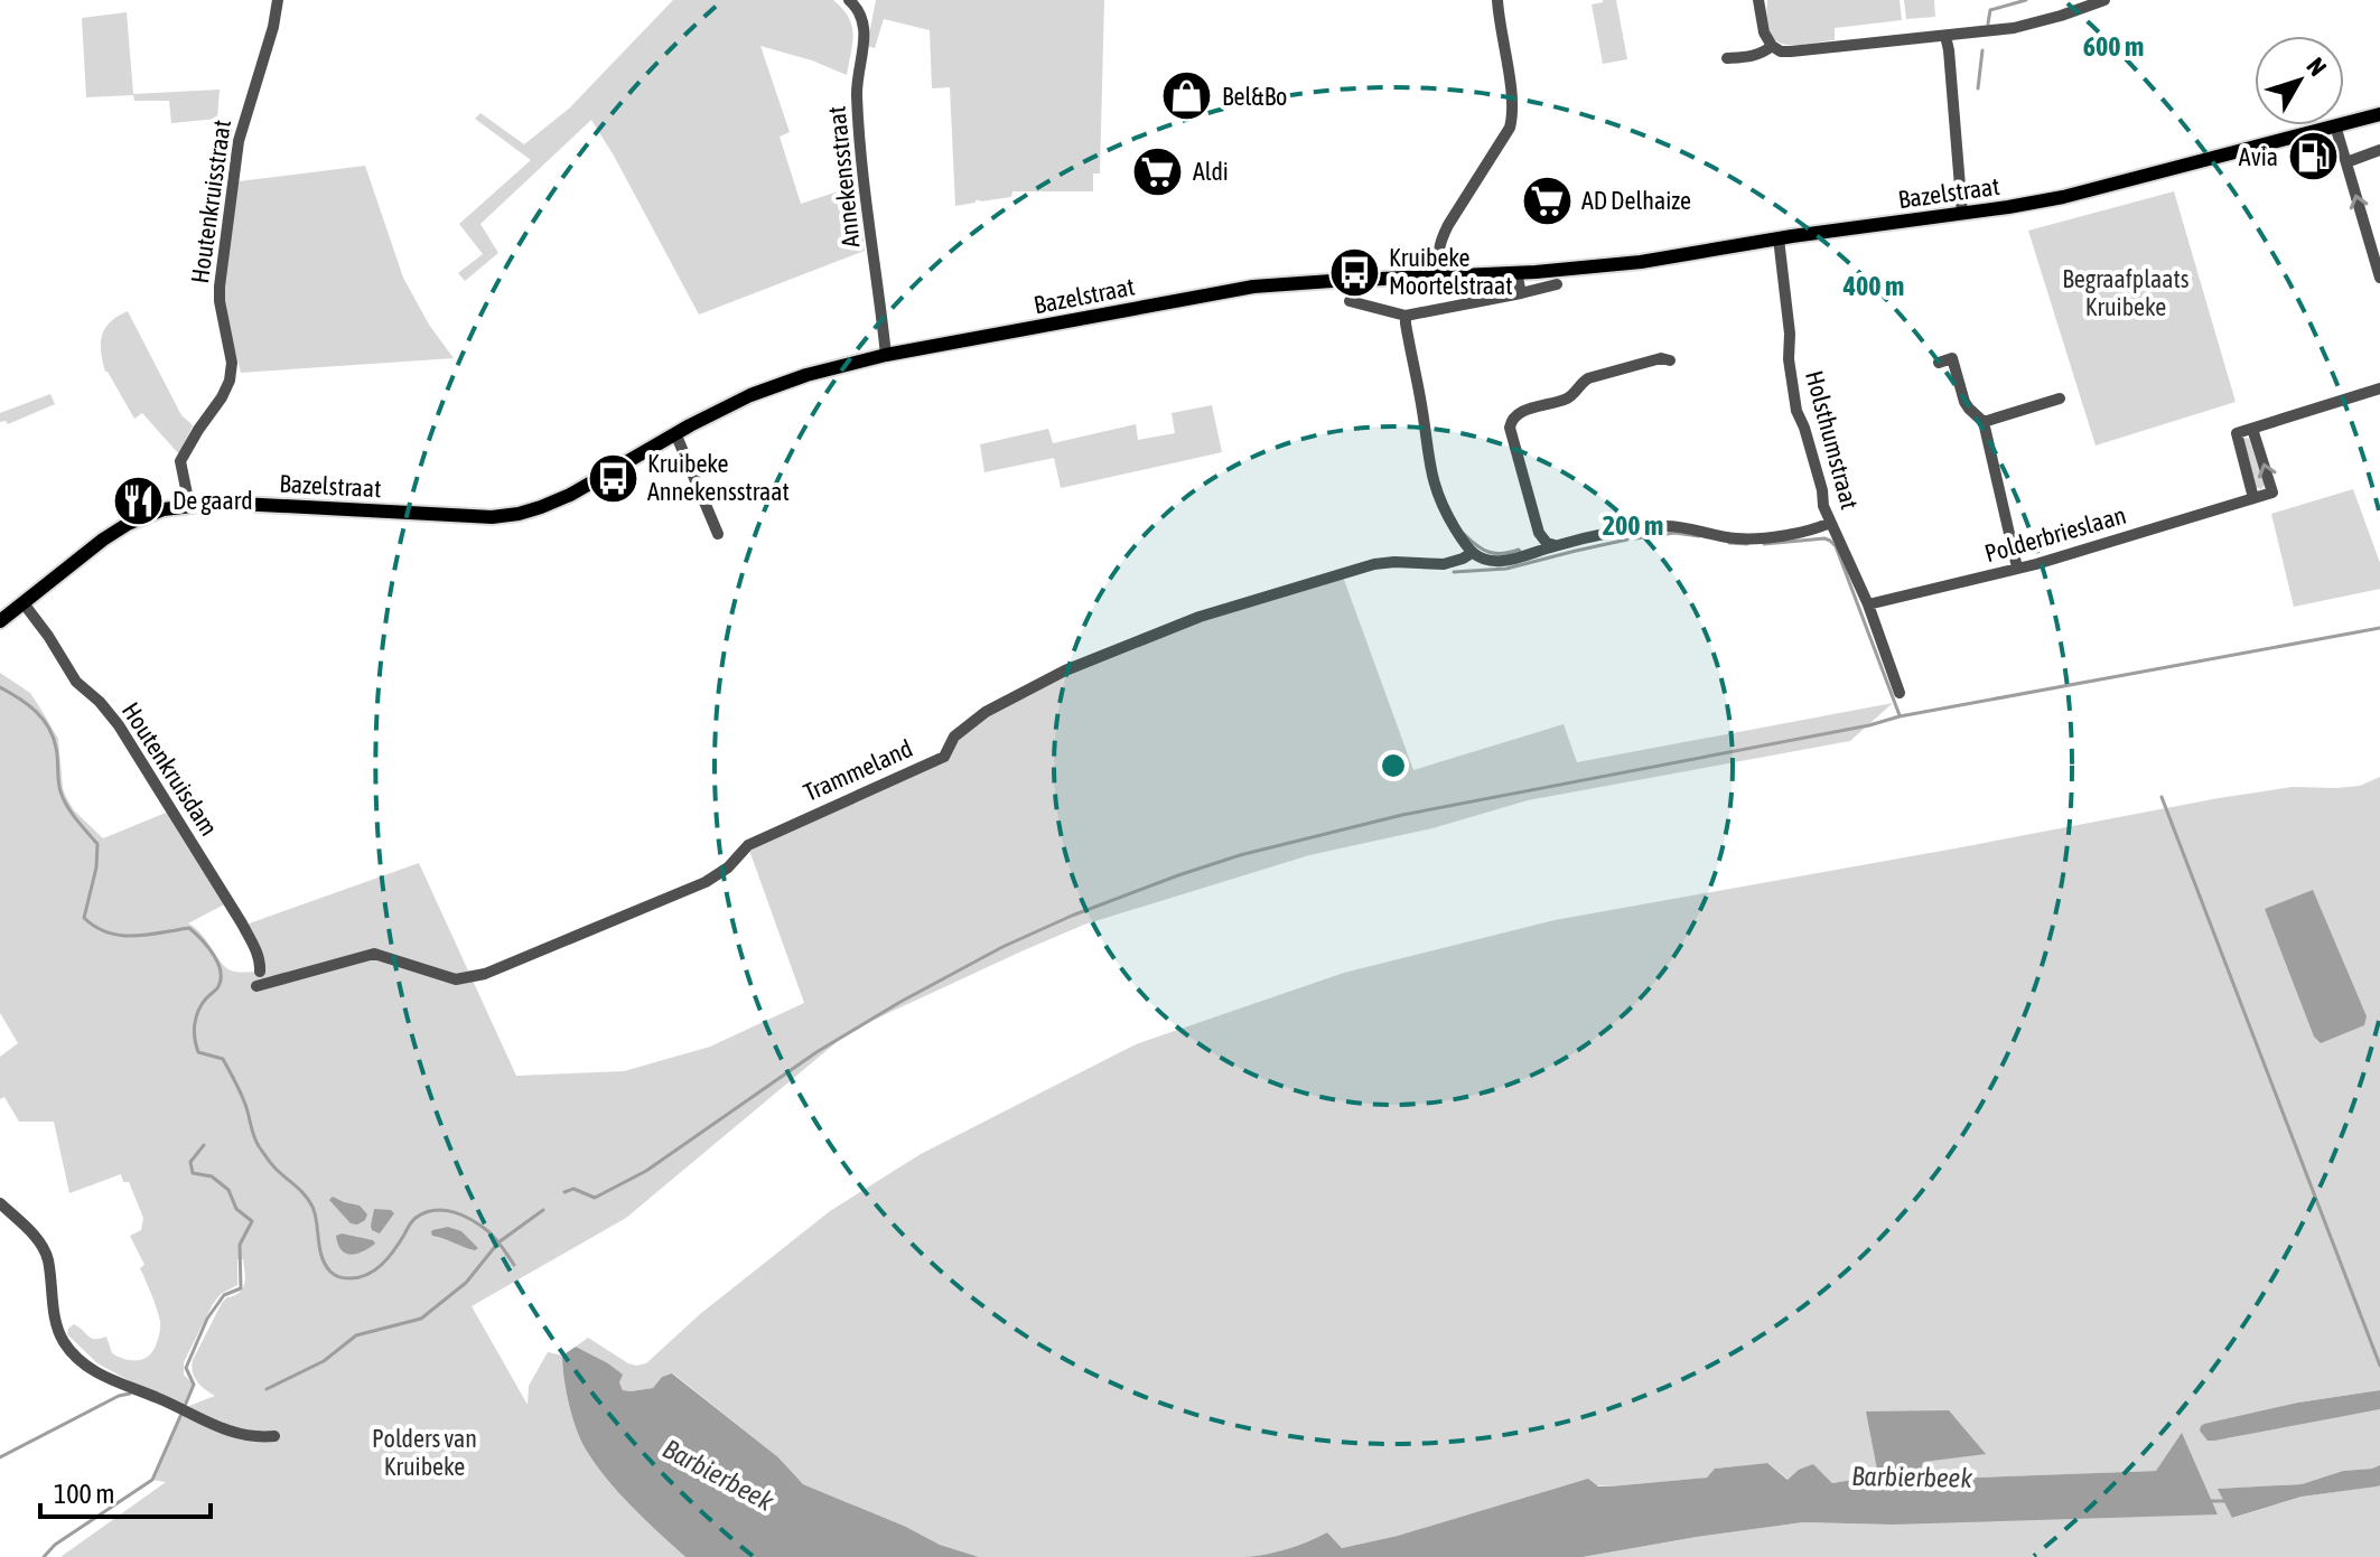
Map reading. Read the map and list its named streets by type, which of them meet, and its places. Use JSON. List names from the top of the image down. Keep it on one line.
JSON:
{"streets":{"main road":["Bazelstraat"],"street":["Annekensstraat","Houtenkruisstraat","Holsthumstraat","Polderbrieslaan","Houtenkruisdam","Trammeland"]},"crossings":[["Annekensstraat","Bazelstraat"],["Bazelstraat","Houtenkruisstraat"],["Bazelstraat","Holsthumstraat"],["Bazelstraat","Houtenkruisdam"],["Holsthumstraat","Polderbrieslaan"],["Holsthumstraat","Trammeland"]],"water":["Barbierbeek"],"parks":["Begraafplaats Kruibeke","Polders van Kruibeke"],"places":{"shop":["Bel&Bo"],"fuel station":["Avia"],"supermarket":["Aldi","AD Delhaize"],"bus stop":["Kruibeke Moortelstraat","Kruibeke Annekensstraat"],"restaurant":["De gaard"]},"scale_bar":"100 m","north":"top right","rings":["600 m","400 m","200 m"]}
